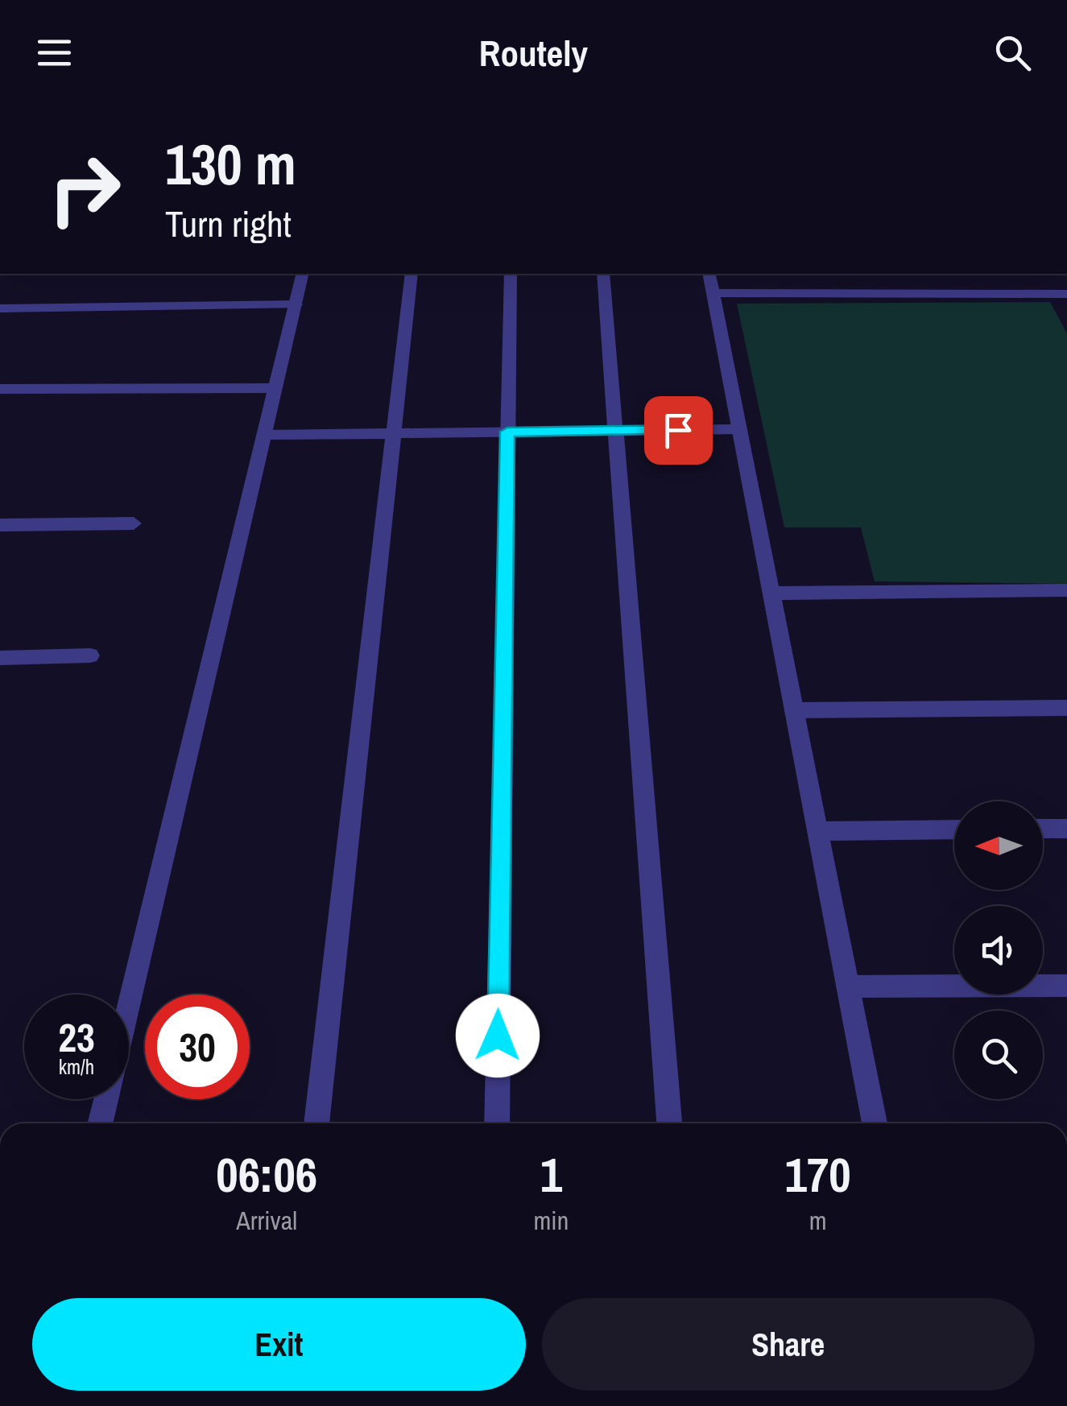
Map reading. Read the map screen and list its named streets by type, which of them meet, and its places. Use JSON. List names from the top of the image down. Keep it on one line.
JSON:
{"north":"left","page":{"header":"Routely","turn":["130 m","Turn right"],"speed":"23 km/h","limit":"30","eta":["06:06","Arrival","1","min","170","m"],"buttons":["Exit","Share"]}}
